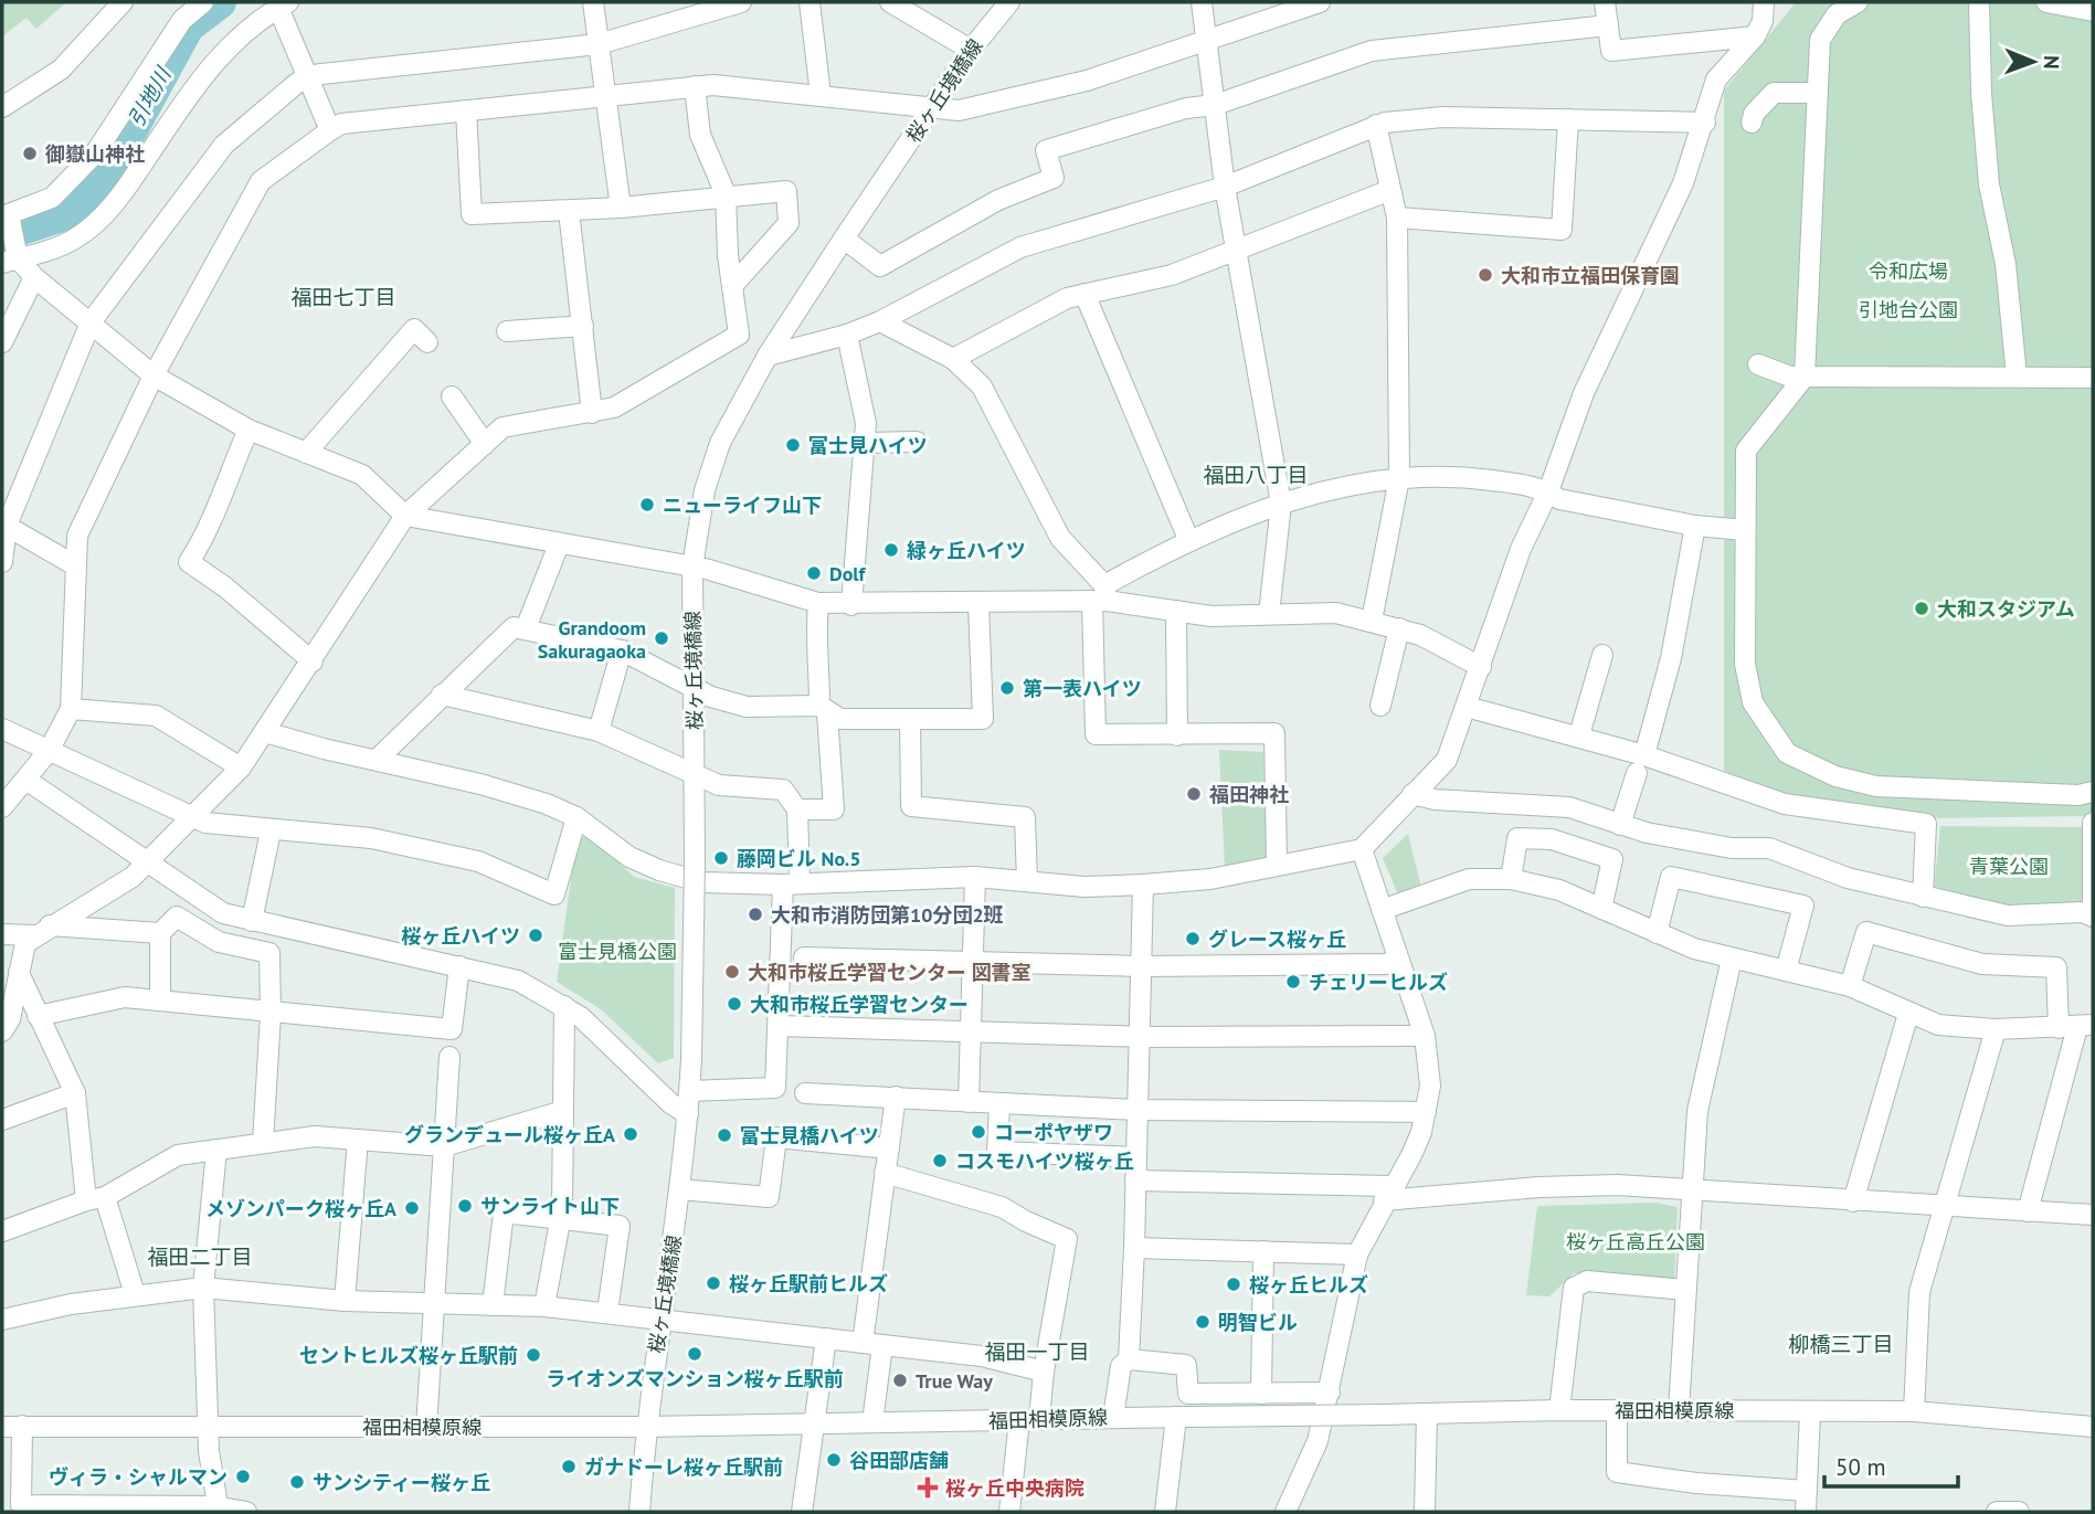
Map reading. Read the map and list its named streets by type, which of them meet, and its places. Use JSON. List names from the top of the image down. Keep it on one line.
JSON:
{"streets":{"street":["桜ヶ丘境橋線","福田相模原線"]},"crossings":[["桜ヶ丘境橋線","福田相模原線"]],"districts":["福田七丁目","福田八丁目","福田二丁目","柳橋三丁目","福田一丁目"],"water":["引地川"],"parks":["令和広場","引地台公園","青葉公園","富士見橋公園","桜ヶ丘高丘公園"],"places":{"other":["御嶽山神社","大和市立福田保育園","富士見ハイツ","ニューライフ山下","緑ヶ丘ハイツ","Dolf","大和スタジアム","Grandoom Sakuragaoka","第一表ハイツ","福田神社","藤岡ビル No.5","大和市消防団第10分団2班","桜ヶ丘ハイツ","グレース桜ヶ丘","大和市桜丘学習センター 図書室","チェリーヒルズ","大和市桜丘学習センター","コーポヤザワ","グランデュール桜ヶ丘A","富士見橋ハイツ","コスモハイツ桜ヶ丘","サンライト山下","メゾンパーク桜ヶ丘A","桜ヶ丘駅前ヒルズ","桜ヶ丘ヒルズ","明智ビル","ライオンズマンション桜ヶ丘駅前","セントヒルズ桜ヶ丘駅前","True Way","谷田部店舗","ガナドーレ桜ヶ丘駅前","ヴィラ・シャルマン","サンシティー桜ヶ丘"],"health":["桜ヶ丘中央病院"]},"scale_bar":"50 m","north":"right"}
